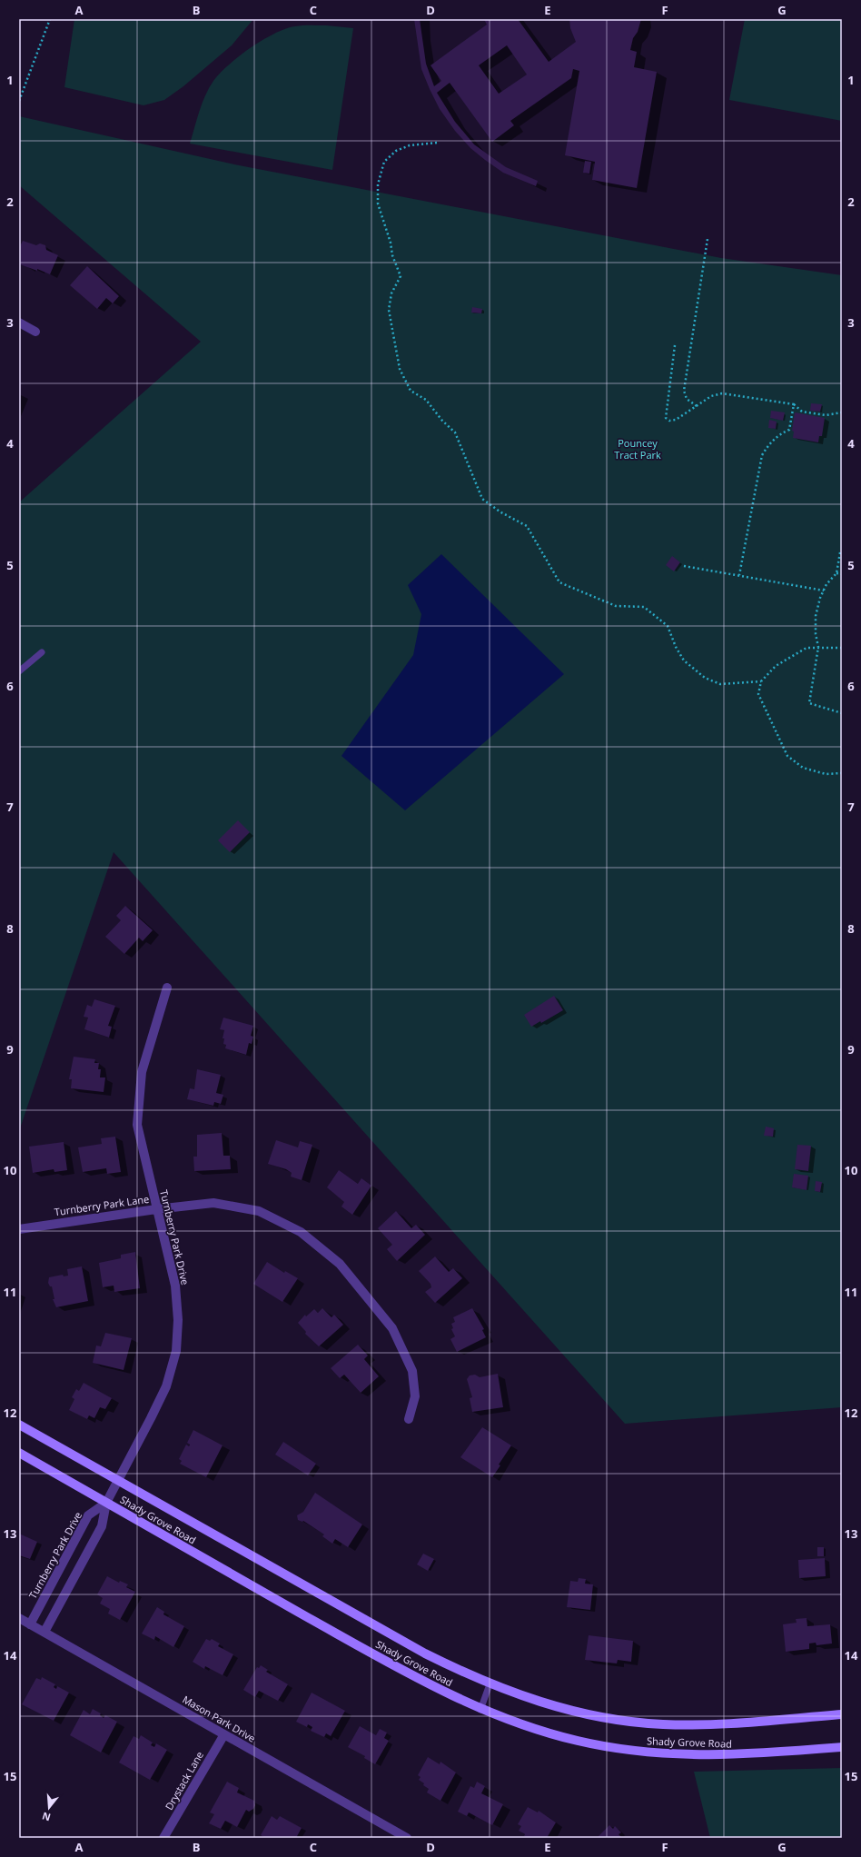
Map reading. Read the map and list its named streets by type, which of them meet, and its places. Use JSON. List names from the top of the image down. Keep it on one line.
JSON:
{"streets":{"main road":["Shady Grove Road"],"street":["Turnberry Park Lane","Turnberry Park Drive","Mason Park Drive","Drystack Lane"]},"crossings":[["Turnberry Park Lane","Turnberry Park Drive"],["Turnberry Park Drive","Shady Grove Road"],["Turnberry Park Drive","Mason Park Drive"],["Mason Park Drive","Drystack Lane"]],"parks":["Pouncey Tract Park"],"north":"bottom","grid":{"columns":["A","B","C","D","E","F","G"],"rows":["1","2","3","4","5","6","7","8","9","10","11","12","13","14","15"]}}
